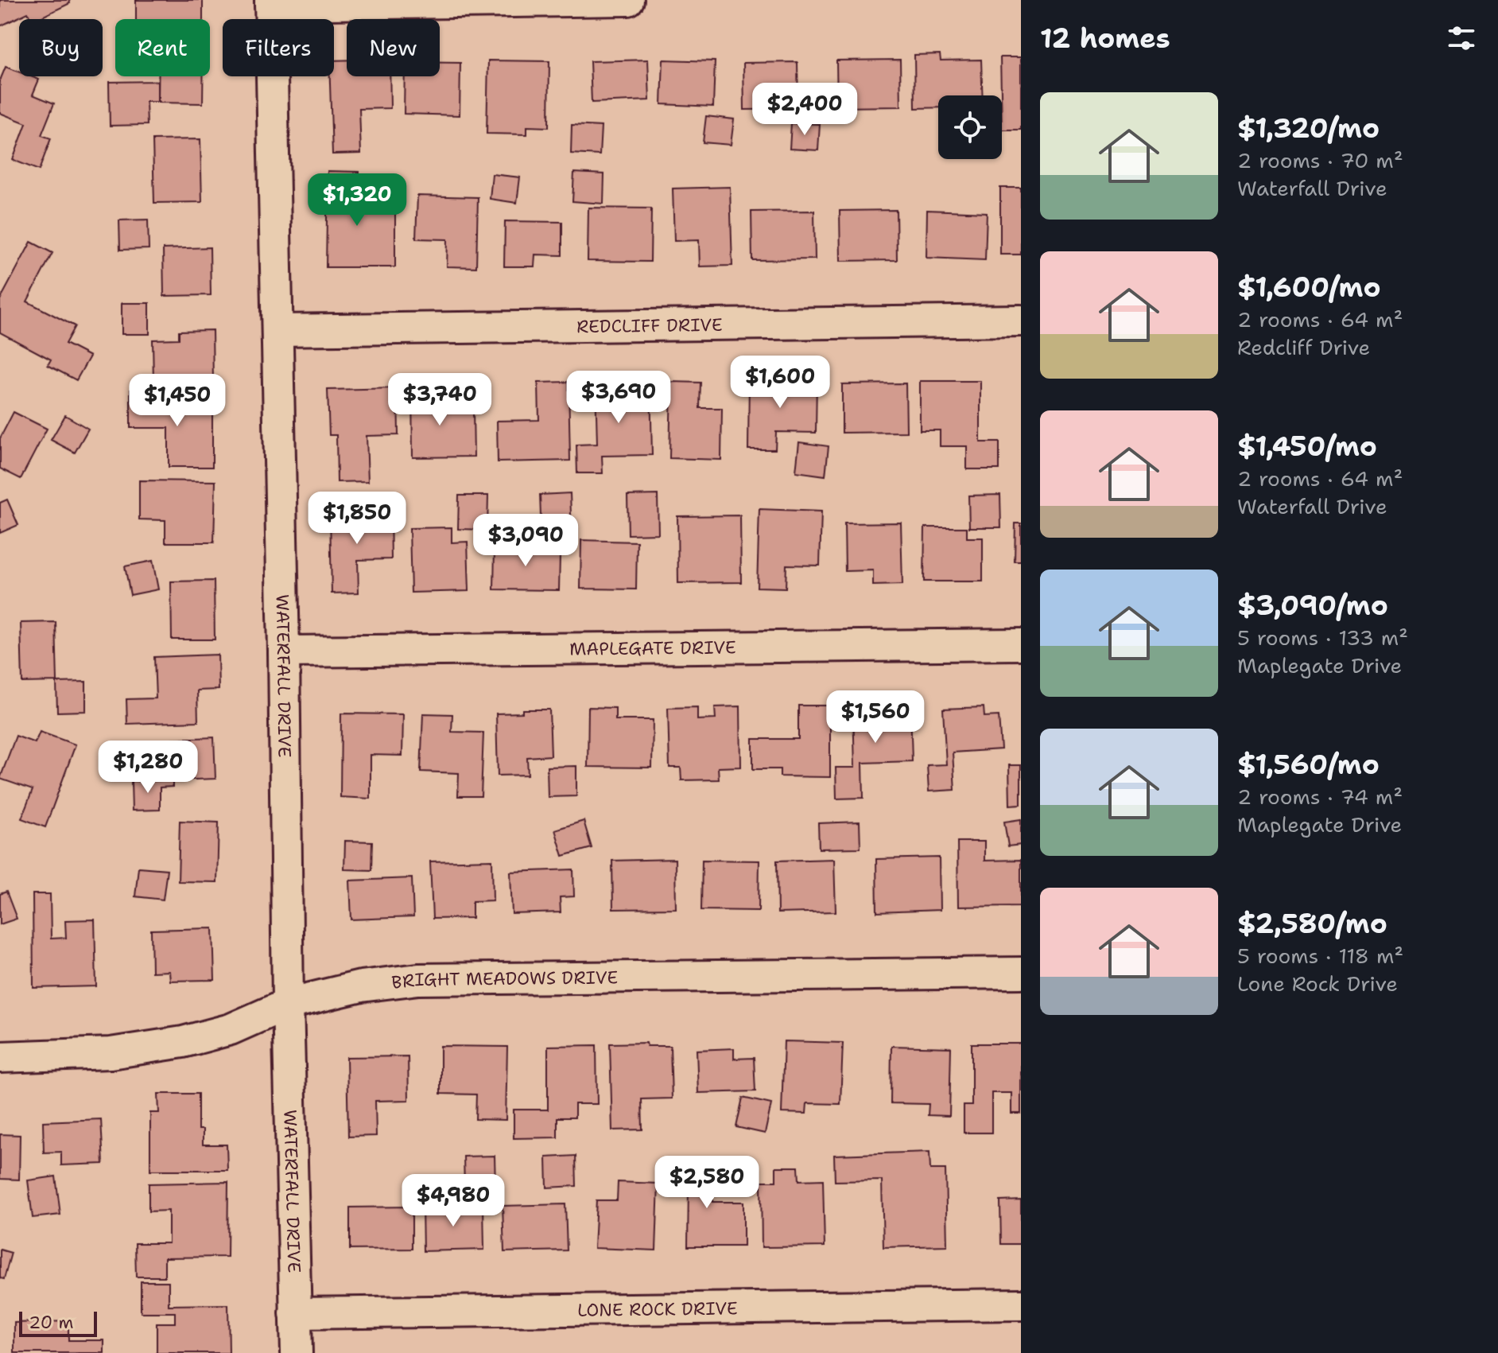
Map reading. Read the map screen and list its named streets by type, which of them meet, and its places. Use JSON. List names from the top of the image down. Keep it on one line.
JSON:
{"streets":{"street":["REDCLIFF DRIVE","MAPLEGATE DRIVE","WATERFALL DRIVE","BRIGHT MEADOWS DRIVE","LONE ROCK DRIVE"]},"crossings":[["REDCLIFF DRIVE","WATERFALL DRIVE"],["MAPLEGATE DRIVE","WATERFALL DRIVE"],["WATERFALL DRIVE","BRIGHT MEADOWS DRIVE"],["WATERFALL DRIVE","LONE ROCK DRIVE"]],"scale_bar":"20 m","page":{"heading":"12 homes","chip":["Buy","Rent","Filters","New"],"list":[{"name":"$1,320/mo","note":"2 rooms · 70 m² · Waterfall Drive"},{"name":"$1,600/mo","note":"2 rooms · 64 m² · Redcliff Drive"},{"name":"$1,450/mo","note":"2 rooms · 64 m² · Waterfall Drive"},{"name":"$3,090/mo","note":"5 rooms · 133 m² · Maplegate Drive"},{"name":"$1,560/mo","note":"2 rooms · 74 m² · Maplegate Drive"},{"name":"$2,580/mo","note":"5 rooms · 118 m² · Lone Rock Drive"}],"price":["$2,400","$1,320","$1,600","$3,690","$3,740","$1,450","$1,850","$3,090","$1,560","$1,280","$2,580","$4,980"],"scale":"20 m"}}
